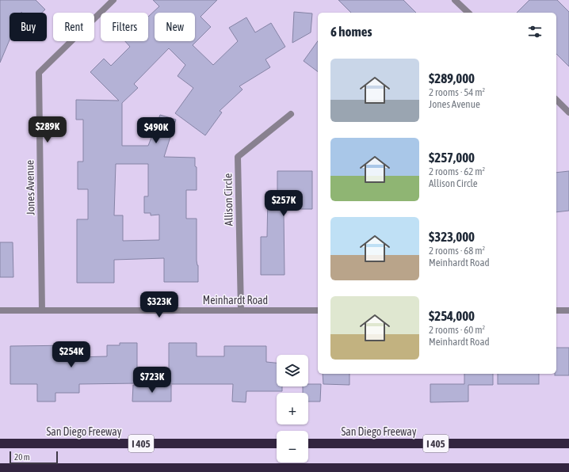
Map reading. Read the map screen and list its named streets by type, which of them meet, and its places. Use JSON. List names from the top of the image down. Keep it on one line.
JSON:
{"streets":{"highway":["San Diego Freeway","I 405"],"street":["Jones Avenue","Allison Circle","Meinhardt Road"]},"crossings":[["Jones Avenue","Meinhardt Road"],["Allison Circle","Meinhardt Road"]],"scale_bar":"20 m","page":{"chip":["Buy","Rent","Filters","New"],"heading":"6 homes","list":[{"name":"$289,000","note":"2 rooms · 54 m² · Jones Avenue"},{"name":"$257,000","note":"2 rooms · 62 m² · Allison Circle"},{"name":"$323,000","note":"2 rooms · 68 m² · Meinhardt Road"},{"name":"$254,000","note":"2 rooms · 60 m² · Meinhardt Road"}],"price":["$289K","$490K","$257K","$323K","$254K","$723K"],"map_buttons":["+","−"],"scale":"20 m"}}
